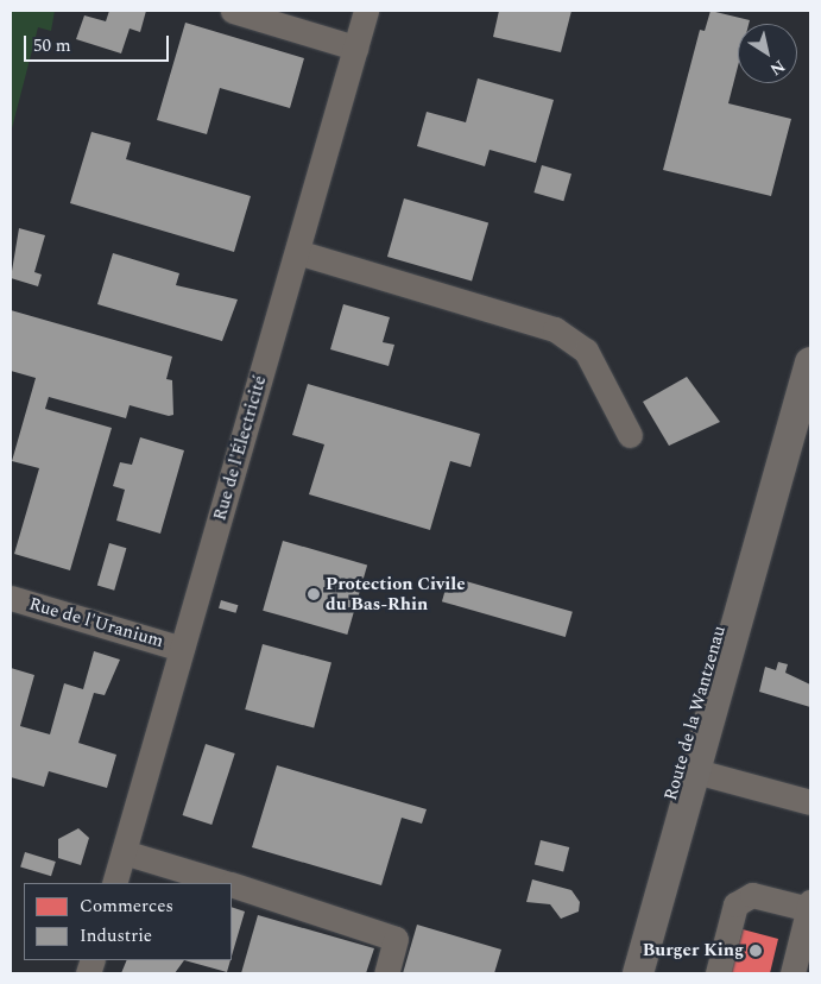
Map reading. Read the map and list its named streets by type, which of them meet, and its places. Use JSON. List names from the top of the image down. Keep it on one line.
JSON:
{"streets":{"main road":["Route de la Wantzenau"],"street":["Rue de l'Électricité","Rue de l'Uranium"]},"crossings":[["Rue de l'Électricité","Rue de l'Uranium"]],"places":["Protection Civile du Bas-Rhin","Burger King"],"legend":["Commerces","Industrie"],"scale_bar":"50 m","north":"bottom right"}
